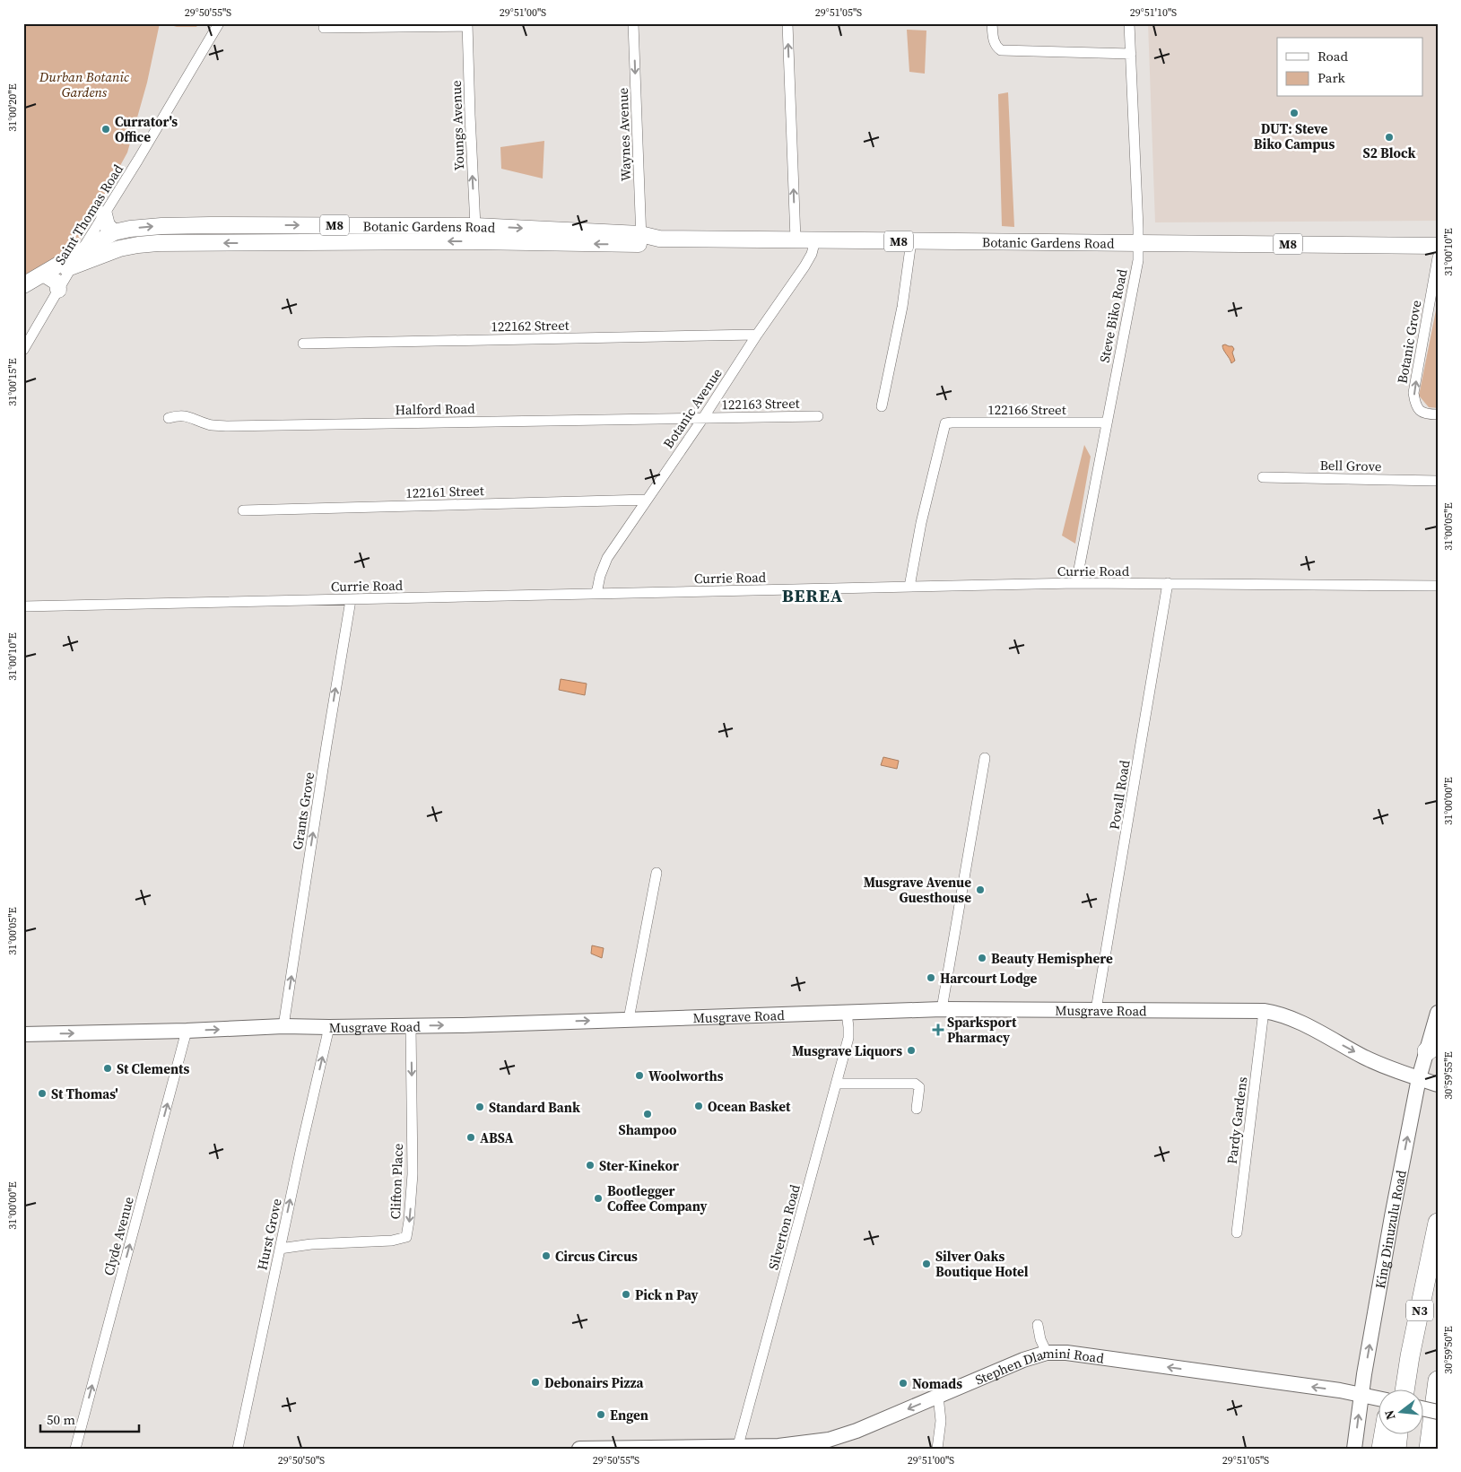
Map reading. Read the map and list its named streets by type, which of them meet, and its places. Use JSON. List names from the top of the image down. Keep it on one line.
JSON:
{"streets":{"highway":["N3"],"main road":["M8","Botanic Gardens Road"],"street":["Youngs Avenue","Waynes Avenue","Saint Thomas Road","Steve Biko Road","122162 Street","Botanic Grove","122163 Street","Botanic Avenue","Halford Road","122166 Street","Bell Grove","122161 Street","Currie Road","Povall Road","Grants Grove","Musgrave Road","Pardy Gardens","Clifton Place","Silverton Road","King Dinuzulu Road","Hurst Grove","Clyde Avenue","Stephen Dlamini Road"]},"crossings":[["Youngs Avenue","Botanic Gardens Road"],["Waynes Avenue","Botanic Gardens Road"],["Saint Thomas Road","Botanic Gardens Road"],["Botanic Gardens Road","Steve Biko Road"],["Botanic Gardens Road","Botanic Avenue"],["Steve Biko Road","122166 Street"],["Steve Biko Road","Currie Road"],["122162 Street","Botanic Avenue"],["122163 Street","Botanic Avenue"],["122163 Street","Halford Road"],["Botanic Avenue","Halford Road"],["Botanic Avenue","122161 Street"],["Botanic Avenue","Currie Road"],["122166 Street","Currie Road"],["Currie Road","Povall Road"],["Currie Road","Grants Grove"],["Povall Road","Musgrave Road"],["Grants Grove","Musgrave Road"],["Musgrave Road","Pardy Gardens"],["Musgrave Road","Clifton Place"],["Musgrave Road","Silverton Road"],["Musgrave Road","King Dinuzulu Road"],["Musgrave Road","Hurst Grove"],["Musgrave Road","Clyde Avenue"],["Clifton Place","Hurst Grove"],["Silverton Road","Stephen Dlamini Road"],["King Dinuzulu Road","Stephen Dlamini Road"]],"one_way":["Youngs Avenue","Waynes Avenue","Botanic Grove","Grants Grove","Musgrave Road","King Dinuzulu Road","Hurst Grove","Clyde Avenue","Stephen Dlamini Road"],"districts":["BEREA"],"parks":["Durban Botanic Gardens"],"places":{"other":["DUT: Steve Biko Campus","Currator's Office","S2 Block","Musgrave Avenue Guesthouse","Beauty Hemisphere","Harcourt Lodge","Musgrave Liquors","St Clements","Woolworths","St Thomas'","Ocean Basket","Standard Bank","Shampoo","ABSA","Ster-Kinekor","Bootlegger Coffee Company","Circus Circus","Silver Oaks Boutique Hotel","Pick n Pay","Debonairs Pizza","Nomads","Engen"],"health":["Sparksport Pharmacy"]},"legend":["Road","Park"],"scale_bar":"50 m","north":"left","coordinates":["29°50'55\"S","29°51'00\"S","29°51'05\"S","29°51'10\"S","31°00'20\"E","31°00'10\"E","31°00'15\"E","31°00'05\"E","31°00'00\"E","30°59'55\"E","30°59'50\"E","29°50'50\"S"]}
